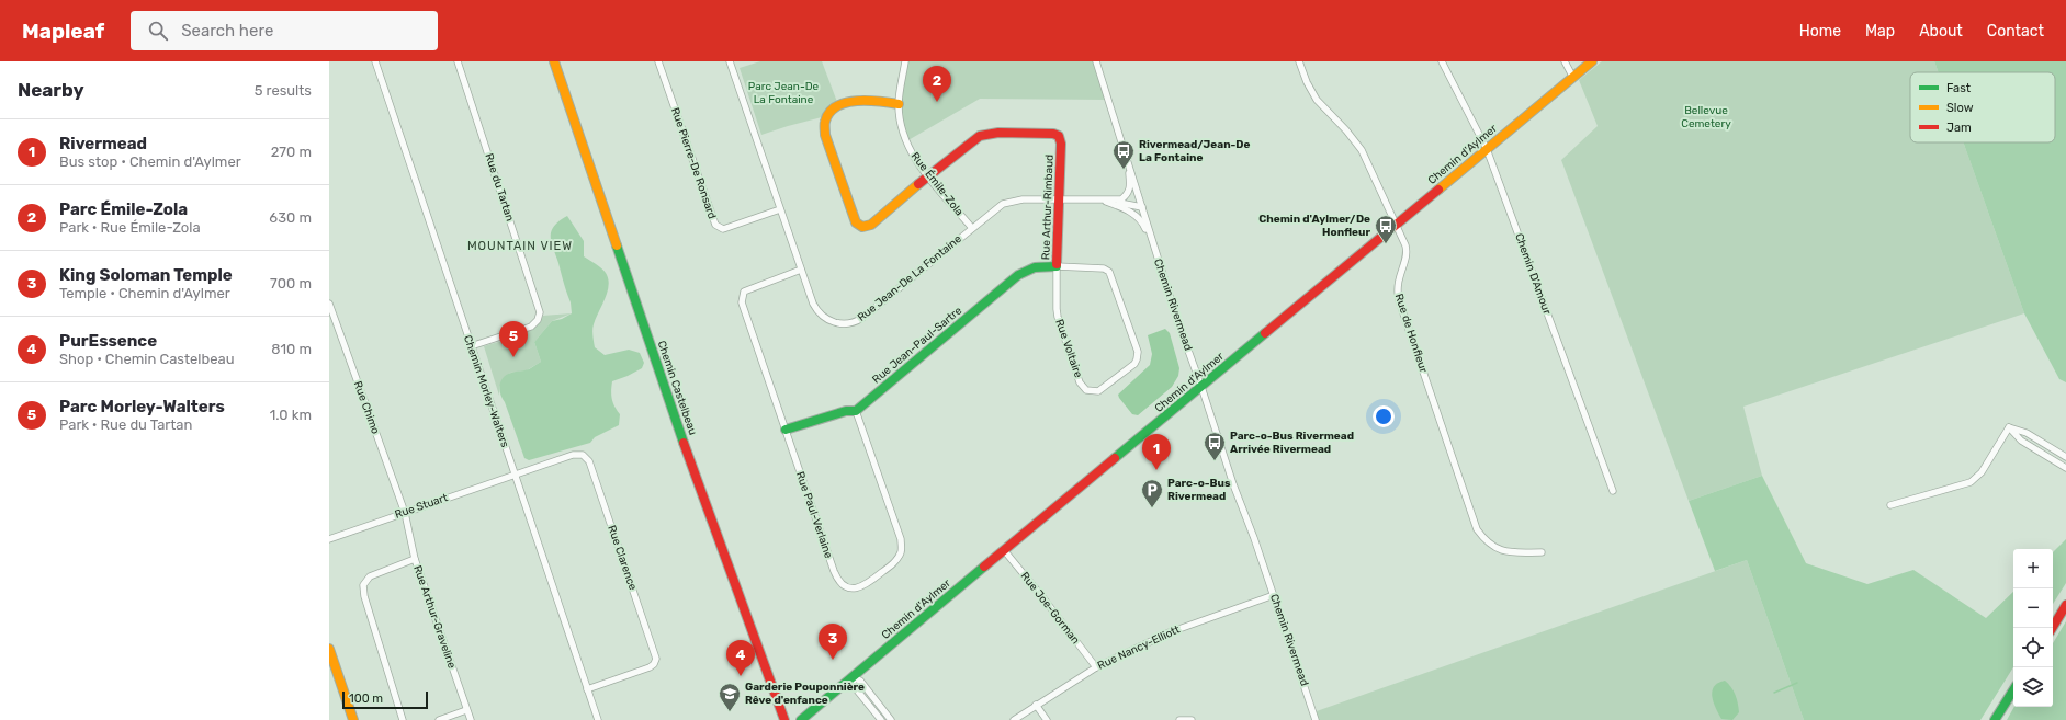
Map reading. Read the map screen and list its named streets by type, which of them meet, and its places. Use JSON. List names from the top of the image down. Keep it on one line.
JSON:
{"streets":{"street":["Chemin d'Aylmer","Rue Pierre-De Ronsard","Rue Émile-Zola","Rue du Tartan","Rue Arthur-Rimbaud","Chemin D'Amour","Rue Jean-De La Fontaine","Chemin Rivermead","Rue de Honfleur","Rue Jean-Paul-Sartre","Rue Voltaire","Chemin Castelbeau","Chemin Morley-Walters","Rue Chimo","Rue Stuart","Rue Paul-Verlaine","Rue Clarence","Rue Joe-Gorman","Rue Arthur-Graveline","Rue Nancy-Elliott"]},"crossings":[["Chemin d'Aylmer","Chemin D'Amour"],["Chemin d'Aylmer","Chemin Rivermead"],["Chemin d'Aylmer","Rue de Honfleur"],["Chemin d'Aylmer","Rue Joe-Gorman"],["Rue Pierre-De Ronsard","Rue Jean-De La Fontaine"],["Rue Émile-Zola","Rue Arthur-Rimbaud"],["Rue Émile-Zola","Rue Jean-De La Fontaine"],["Rue du Tartan","Chemin Morley-Walters"],["Rue Arthur-Rimbaud","Rue Jean-De La Fontaine"],["Rue Arthur-Rimbaud","Rue Jean-Paul-Sartre"],["Rue Arthur-Rimbaud","Rue Voltaire"],["Rue Jean-De La Fontaine","Chemin Rivermead"],["Rue Jean-De La Fontaine","Rue Paul-Verlaine"],["Chemin Rivermead","Rue Nancy-Elliott"],["Rue Jean-Paul-Sartre","Rue Voltaire"],["Rue Jean-Paul-Sartre","Rue Paul-Verlaine"],["Chemin Morley-Walters","Rue Stuart"],["Chemin Morley-Walters","Rue Clarence"],["Rue Chimo","Rue Stuart"],["Rue Chimo","Rue Arthur-Graveline"],["Rue Stuart","Rue Clarence"],["Rue Stuart","Rue Arthur-Graveline"],["Rue Joe-Gorman","Rue Nancy-Elliott"]],"districts":["MOUNTAIN VIEW"],"parks":["Parc Jean-De La Fontaine","Bellevue Cemetery"],"places":{"bus stop":["Rivermead/Jean-De La Fontaine","Chemin d'Aylmer/De Honfleur","Parc-o-Bus Rivermead Arrivée Rivermead"],"parking":["Parc-o-Bus Rivermead"],"school or university":["Garderie Pouponnière Rêve d'enfance"]},"legend":["Fast","Slow","Jam"],"scale_bar":"100 m","page":{"header":"Mapleaf","search":"Search here","nav":["Home","Map","About","Contact"],"heading":["Nearby","5 results"],"pins":["2","5","1","3","4"],"list":[{"mark":"1","name":"Rivermead","note":"Bus stop · Chemin d'Aylmer","value":"270 m"},{"mark":"2","name":"Parc Émile-Zola","note":"Park · Rue Émile-Zola","value":"630 m"},{"mark":"3","name":"King Soloman Temple","note":"Temple · Chemin d'Aylmer","value":"700 m"},{"mark":"4","name":"PurEssence","note":"Shop · Chemin Castelbeau","value":"810 m"},{"mark":"5","name":"Parc Morley-Walters","note":"Park · Rue du Tartan","value":"1.0 km"}],"map_buttons":["+","−"],"scale":"100 m"}}
